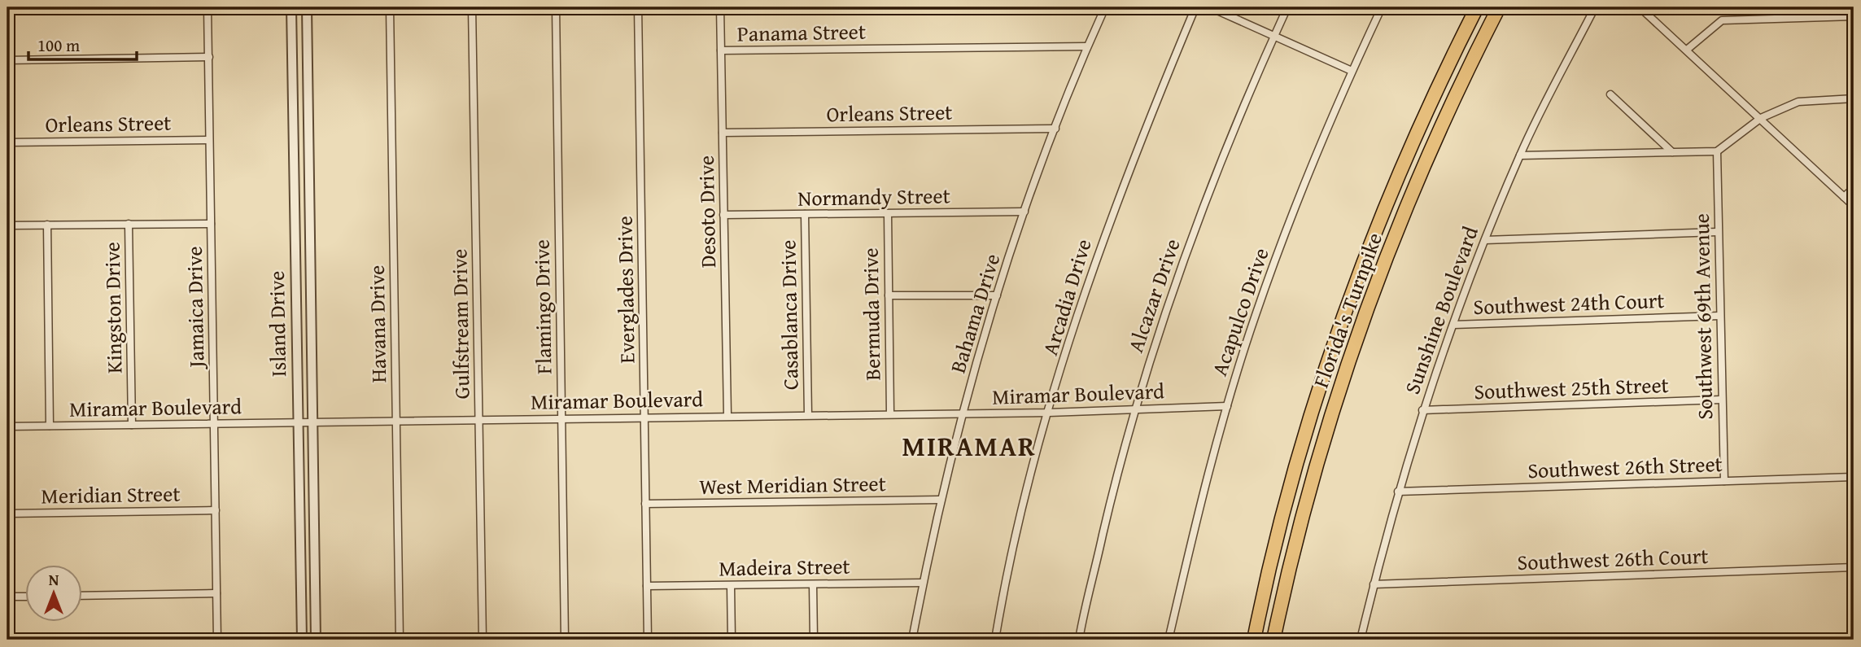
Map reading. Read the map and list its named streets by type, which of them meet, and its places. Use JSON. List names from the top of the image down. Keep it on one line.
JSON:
{"streets":{"highway":["Florida's Turnpike"],"street":["Panama Street","Orleans Street","Normandy Street","Desoto Drive","Everglades Drive","Alcazar Drive","Arcadia Drive","Southwest 24th Court","Jamaica Drive","Flamingo Drive","Kingston Drive","Sunshine Boulevard","Acapulco Drive","Bahama Drive","Bermuda Drive","Casablanca Drive","Southwest 69th Avenue","Island Drive","Havana Drive","Gulfstream Drive","Southwest 25th Street","Miramar Boulevard","Southwest 26th Street","West Meridian Street","Meridian Street","Southwest 26th Court","Madeira Street"]},"crossings":[["Panama Street","Desoto Drive"],["Panama Street","Bahama Drive"],["Orleans Street","Desoto Drive"],["Orleans Street","Jamaica Drive"],["Orleans Street","Bahama Drive"],["Normandy Street","Desoto Drive"],["Normandy Street","Bahama Drive"],["Normandy Street","Bermuda Drive"],["Normandy Street","Casablanca Drive"],["Desoto Drive","Miramar Boulevard"],["Everglades Drive","Miramar Boulevard"],["Everglades Drive","West Meridian Street"],["Everglades Drive","Madeira Street"],["Alcazar Drive","Miramar Boulevard"],["Arcadia Drive","Miramar Boulevard"],["Southwest 24th Court","Sunshine Boulevard"],["Southwest 24th Court","Southwest 69th Avenue"],["Jamaica Drive","Miramar Boulevard"],["Jamaica Drive","Meridian Street"],["Flamingo Drive","Miramar Boulevard"],["Kingston Drive","Miramar Boulevard"],["Sunshine Boulevard","Southwest 25th Street"],["Sunshine Boulevard","Southwest 26th Street"],["Sunshine Boulevard","Southwest 26th Court"],["Acapulco Drive","Miramar Boulevard"],["Bahama Drive","Miramar Boulevard"],["Bahama Drive","West Meridian Street"],["Bahama Drive","Madeira Street"],["Bermuda Drive","Miramar Boulevard"],["Casablanca Drive","Miramar Boulevard"],["Southwest 69th Avenue","Southwest 25th Street"],["Southwest 69th Avenue","Southwest 26th Street"],["Island Drive","Miramar Boulevard"],["Havana Drive","Miramar Boulevard"],["Gulfstream Drive","Miramar Boulevard"]],"districts":["MIRAMAR"],"scale_bar":"100 m","north":"top"}
